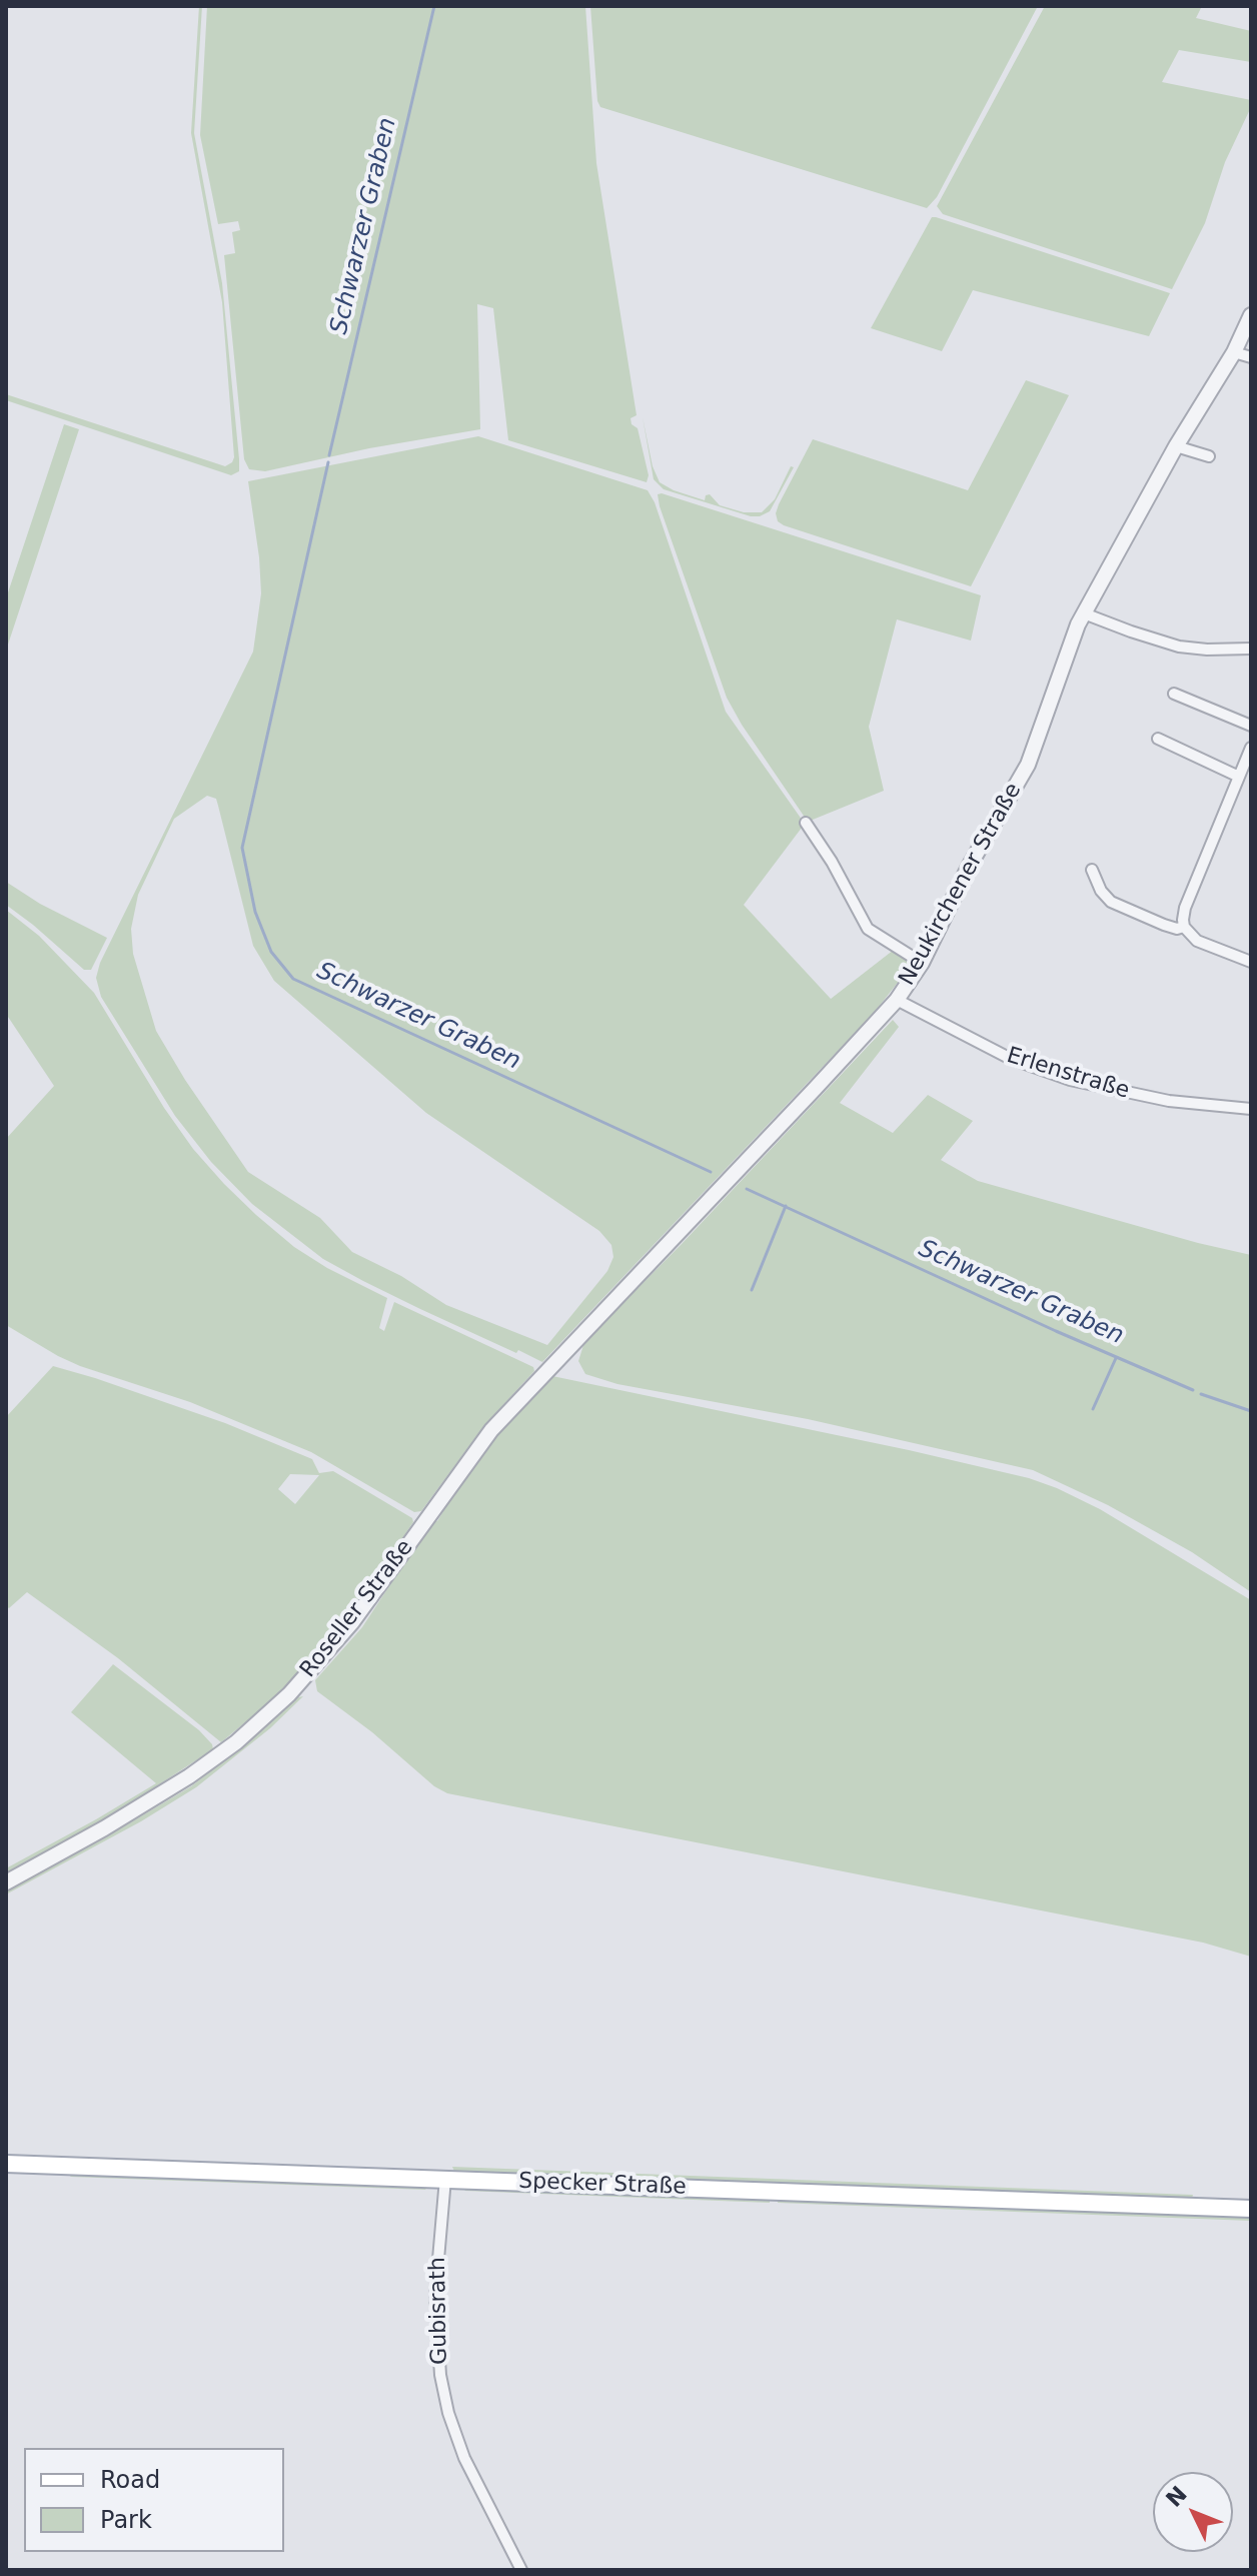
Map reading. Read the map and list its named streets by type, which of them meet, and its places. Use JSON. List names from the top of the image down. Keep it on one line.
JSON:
{"streets":{"main road":["Specker Straße"],"street":["Neukirchener Straße","Erlenstraße","Roseller Straße","Gubisrath"]},"crossings":[["Neukirchener Straße","Erlenstraße"],["Neukirchener Straße","Roseller Straße"],["Specker Straße","Gubisrath"]],"water":["Schwarzer Graben"],"legend":["Road","Park"],"north":"top left"}
